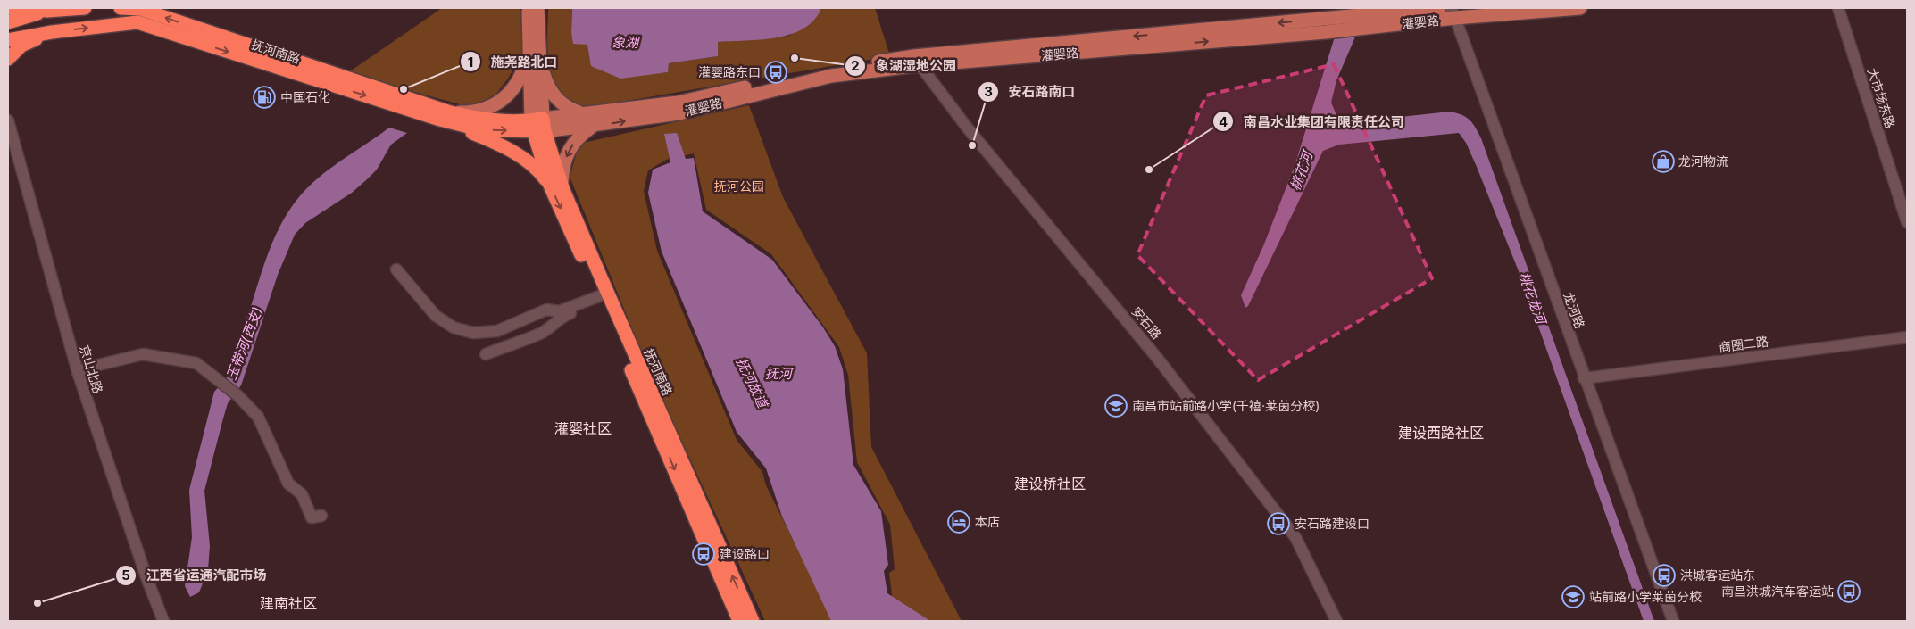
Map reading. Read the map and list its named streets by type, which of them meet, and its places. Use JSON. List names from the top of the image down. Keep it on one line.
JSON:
{"streets":{"highway":["抚河南路"],"main road":["灌婴路"],"street":["大市场东路","龙河路","安石路","商圈二路","京山北路"]},"crossings":[["灌婴路","抚河南路"],["灌婴路","龙河路"],["灌婴路","安石路"],["龙河路","商圈二路"]],"districts":["灌婴社区","建设西路社区","建设桥社区","建南社区"],"water":["象湖","桃花河","桃花龙河","玉带河(西支)","抚河","抚河故道"],"parks":["抚河公园"],"places":{"other":["象湖湿地公园","施尧路北口","安石路南口","南昌水业集团有限责任公司","江西省运通汽配市场"],"bus stop":["灌婴路东口","安石路建设口","建设路口","洪城客运站东","南昌洪城汽车客运站"],"fuel station":["中国石化"],"shop":["龙河物流"],"school or university":["南昌市站前路小学(千禧·莱茵分校)","站前路小学莱茵分校"],"hotel":["本店"]}}
